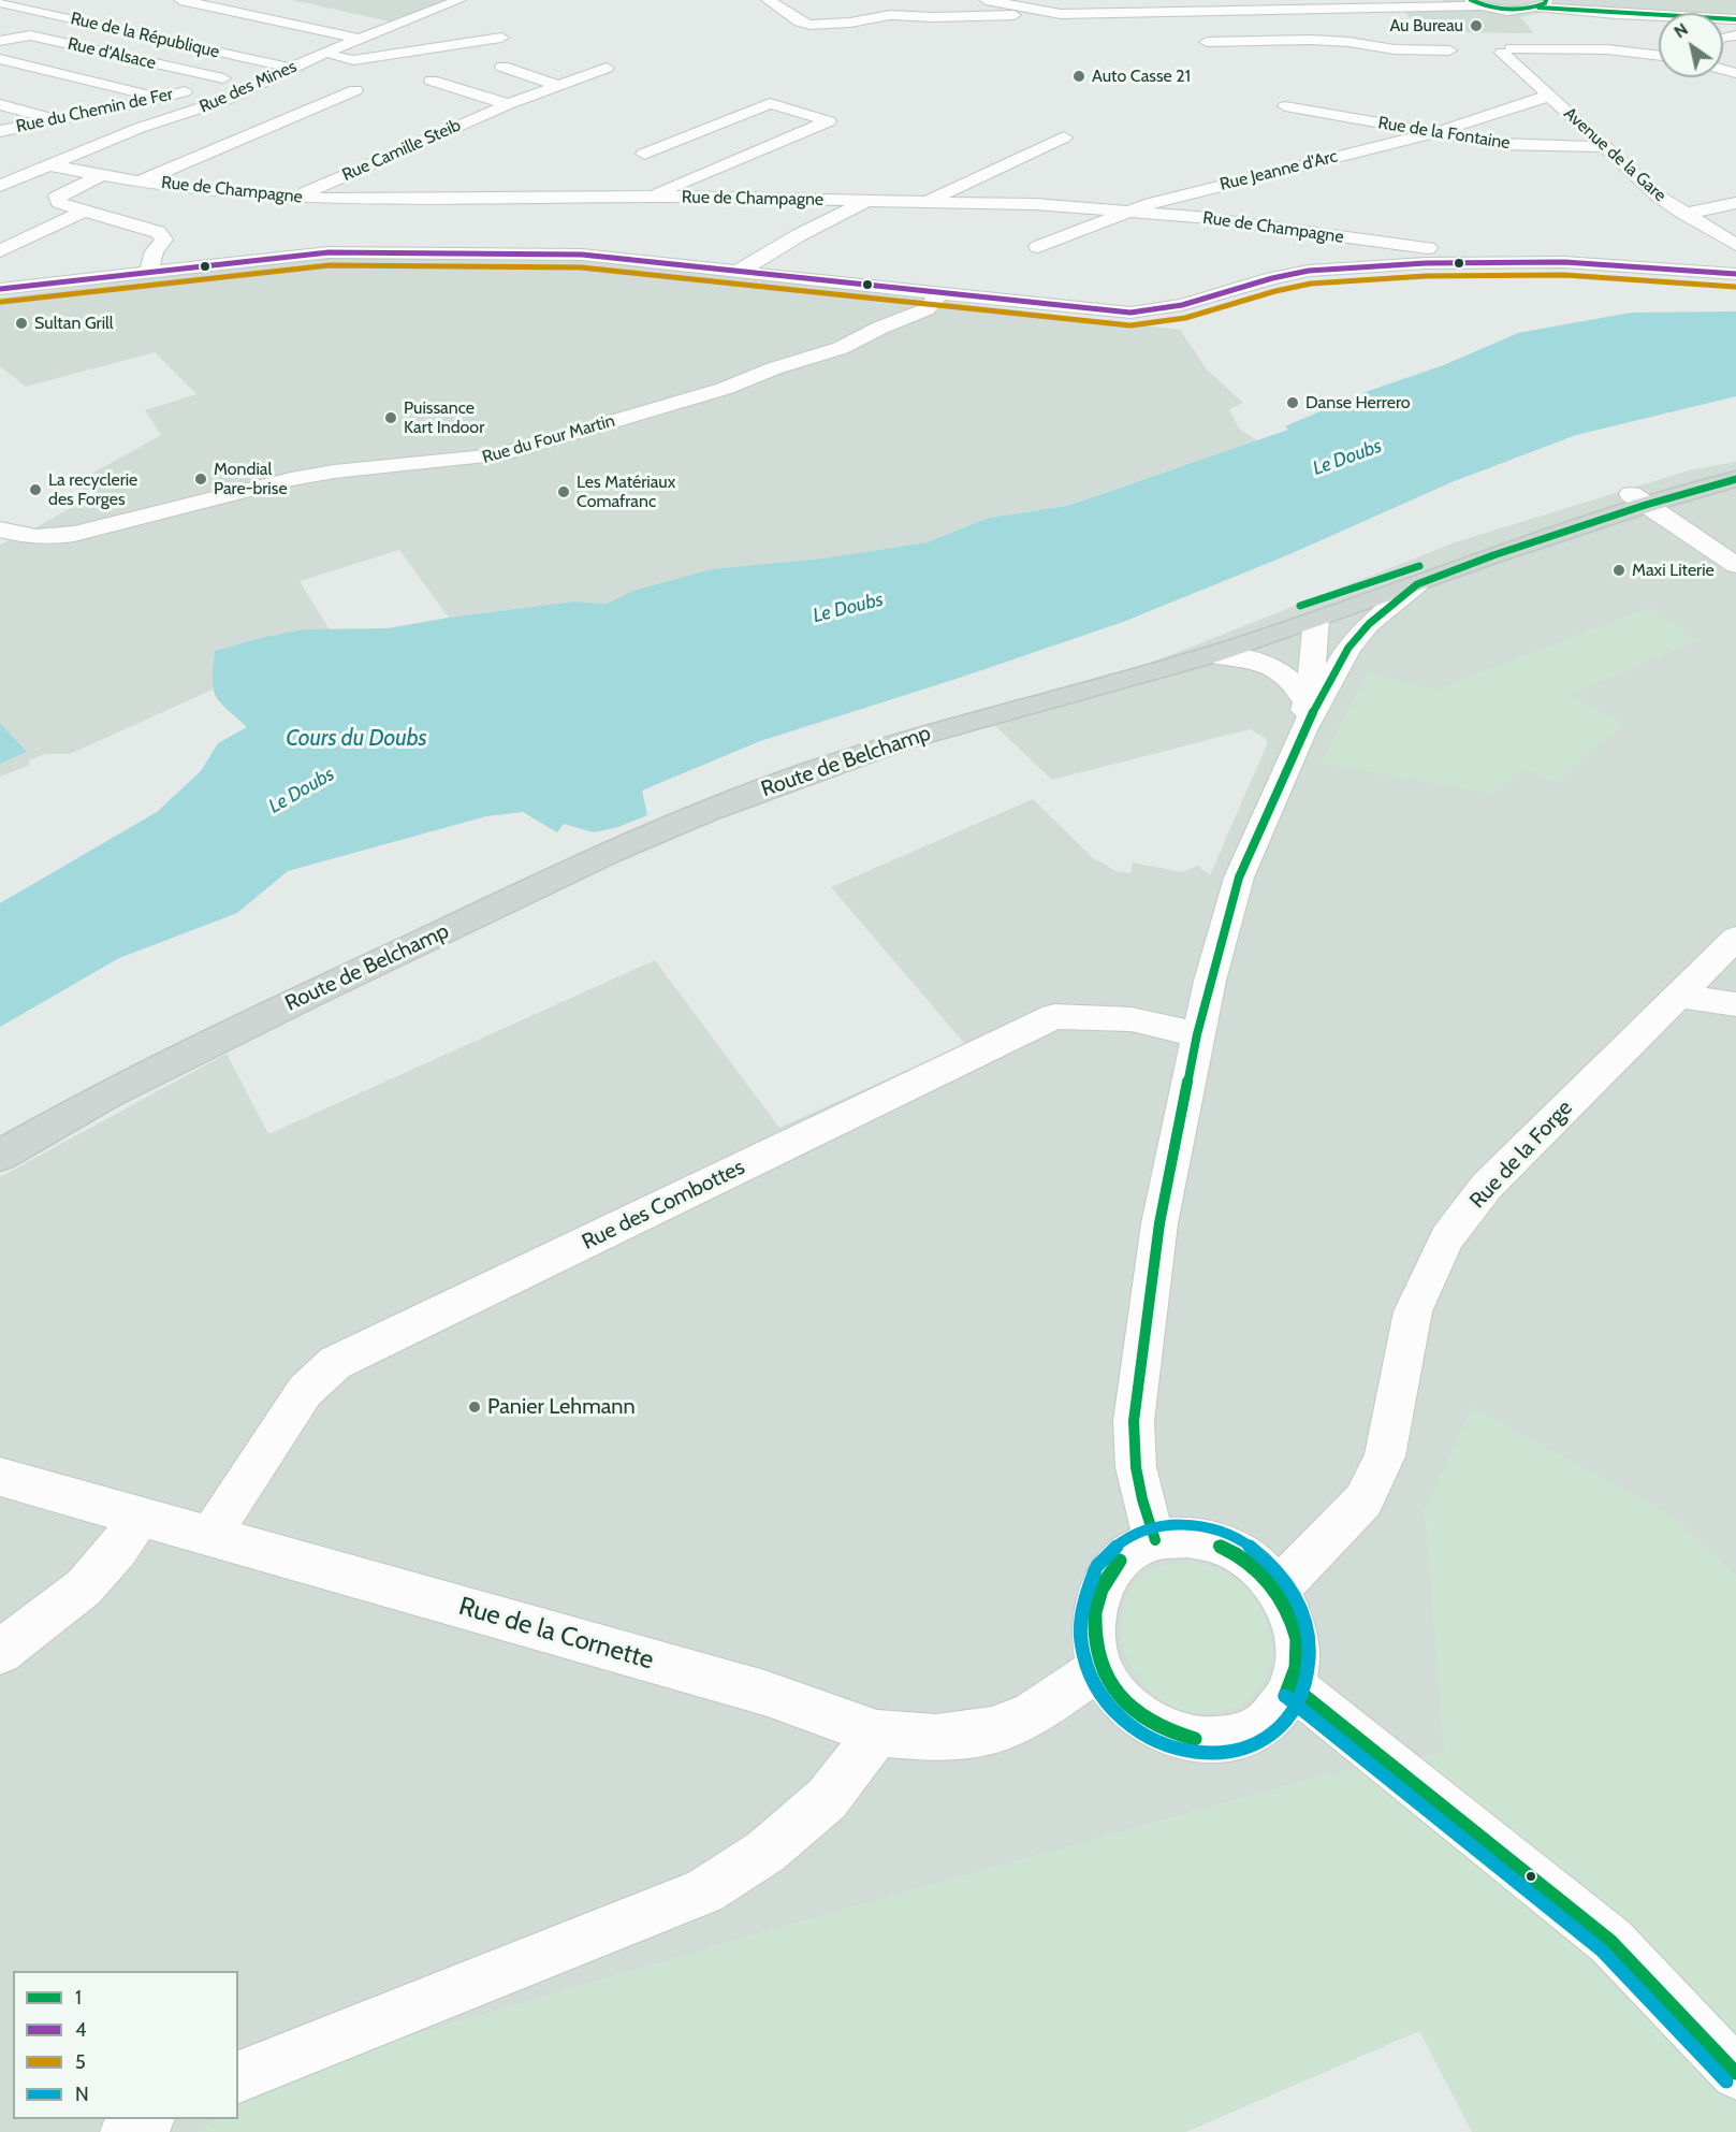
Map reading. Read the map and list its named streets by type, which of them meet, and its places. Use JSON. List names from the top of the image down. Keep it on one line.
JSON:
{"streets":{"main road":["Route de Belchamp"],"street":["Rue de la République","Rue d'Alsace","Rue des Mines","Rue du Chemin de Fer","Rue de la Fontaine","Rue Camille Steib","Avenue de la Gare","Rue Jeanne d'Arc","Rue de Champagne","Rue du Four Martin","Rue de la Forge","Rue des Combottes","Rue de la Cornette"]},"crossings":[["Rue de la République","Rue des Mines"],["Rue d'Alsace","Rue du Chemin de Fer"],["Rue des Mines","Rue du Chemin de Fer"],["Rue des Mines","Rue de Champagne"],["Rue de la Fontaine","Avenue de la Gare"],["Rue de la Fontaine","Rue Jeanne d'Arc"],["Rue Camille Steib","Rue de Champagne"],["Avenue de la Gare","Rue Jeanne d'Arc"],["Rue Jeanne d'Arc","Rue de Champagne"],["Rue de la Forge","Rue de la Cornette"],["Rue des Combottes","Rue de la Cornette"]],"water":["Le Doubs","Cours du Doubs"],"places":["Au Bureau","Auto Casse 21","Sultan Grill","Danse Herrero","Puissance Kart Indoor","Mondial Pare-brise","La recyclerie des Forges","Les Matériaux Comafranc","Maxi Literie","Panier Lehmann"],"lines":["transit line 1","transit line 4","transit line 5","transit line N"],"legend":["1","4","5","N"],"north":"top left"}
